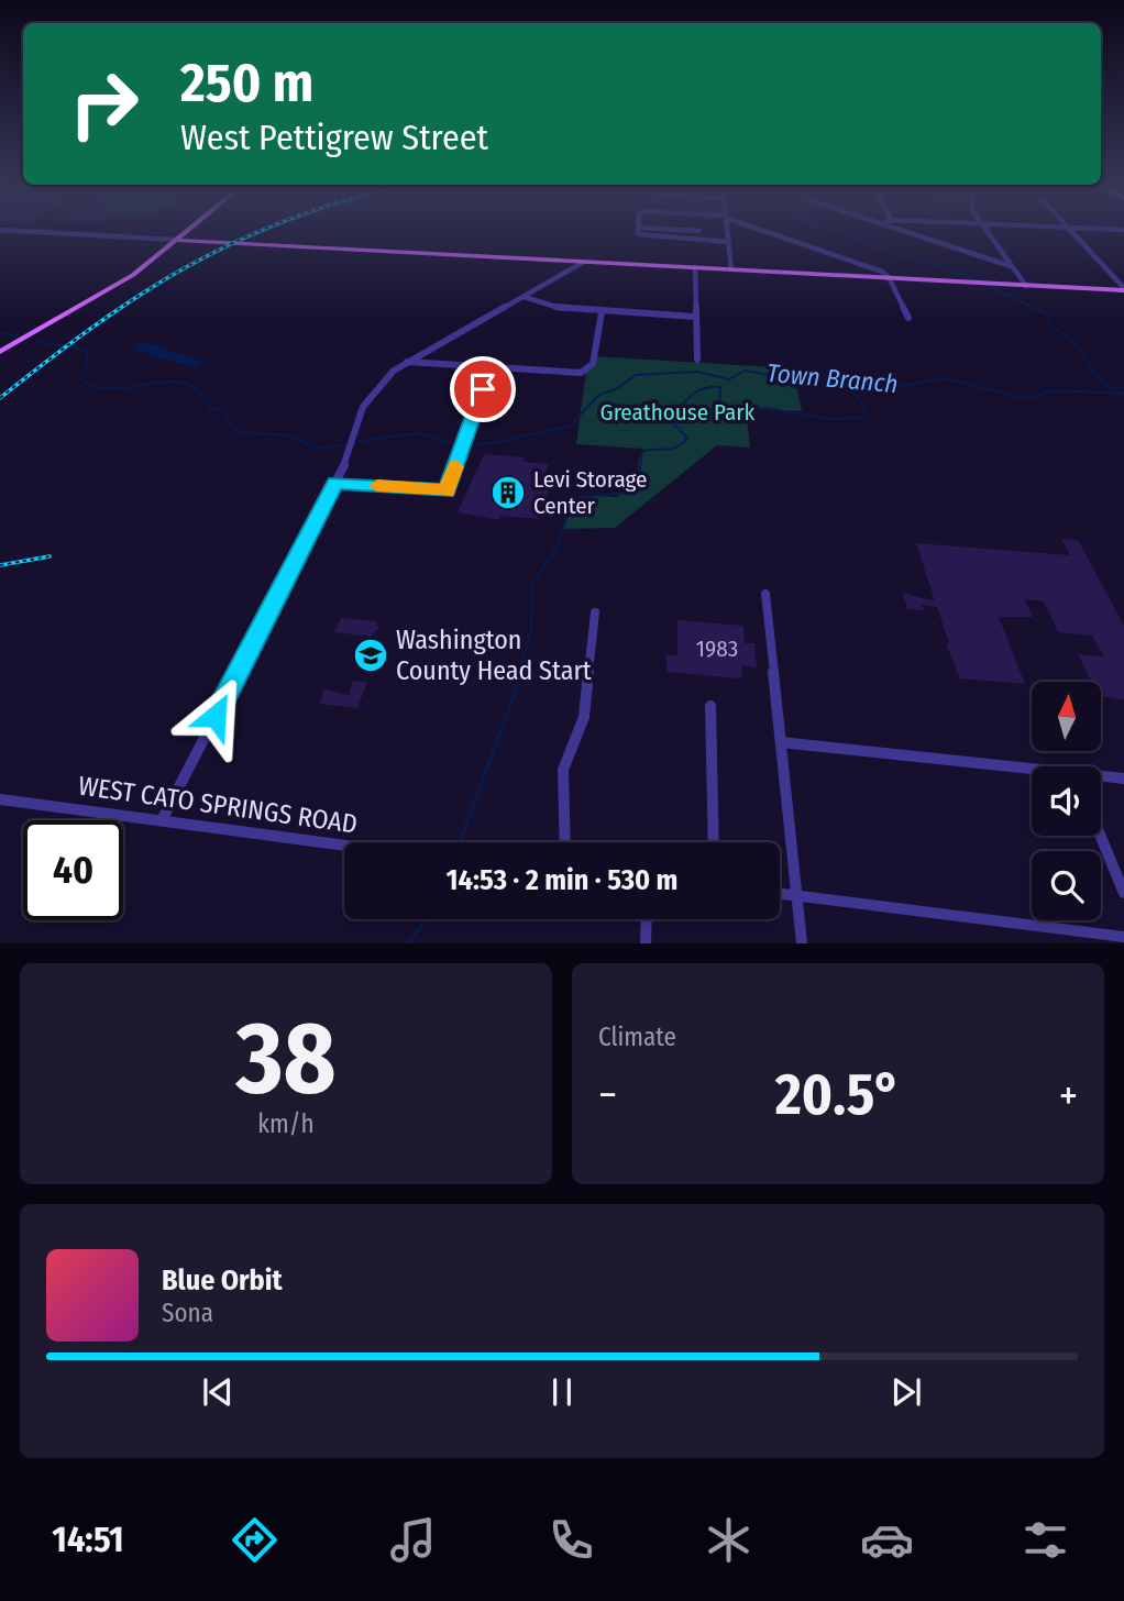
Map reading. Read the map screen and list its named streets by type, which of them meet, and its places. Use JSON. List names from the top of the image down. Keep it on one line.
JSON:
{"streets":{"street":["WEST CATO SPRINGS ROAD"]},"water":["Town Branch"],"parks":["Greathouse Park"],"places":{"building":["Levi Storage Center"],"school or university":["Washington County Head Start"]},"house_numbers":["1983"],"north":"top","page":{"turn":["250 m","West Pettigrew Street"],"limit":"40","trip":"14:53 · 2 min · 530 m","tile":[["38","km/h"],"Climate"],"heat":["−","20.5°","+"],"song":["Blue Orbit","Sona"],"tabs":"14:51"}}
